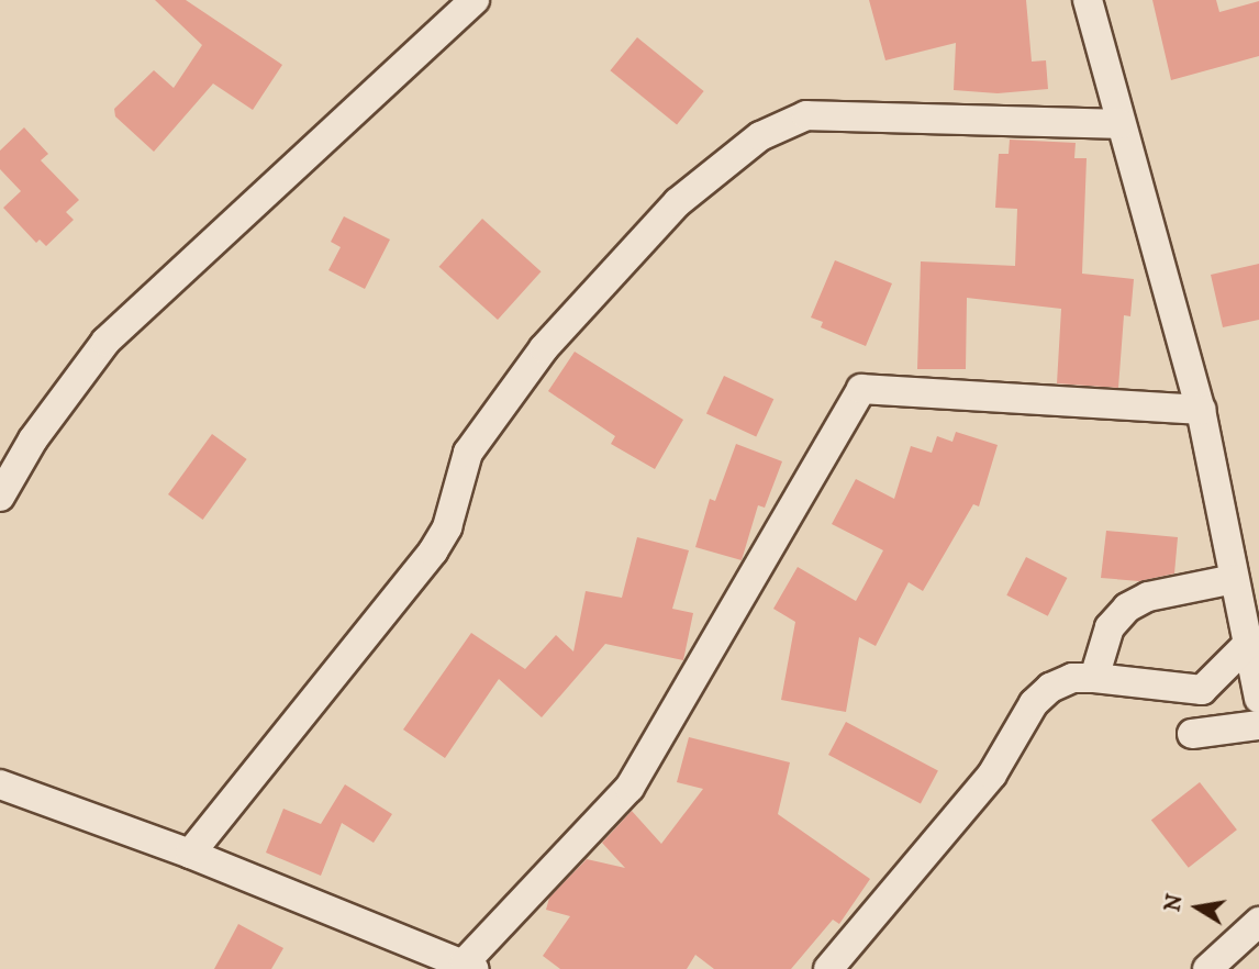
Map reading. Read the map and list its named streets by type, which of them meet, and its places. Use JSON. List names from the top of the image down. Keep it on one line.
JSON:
{"north":"left"}
